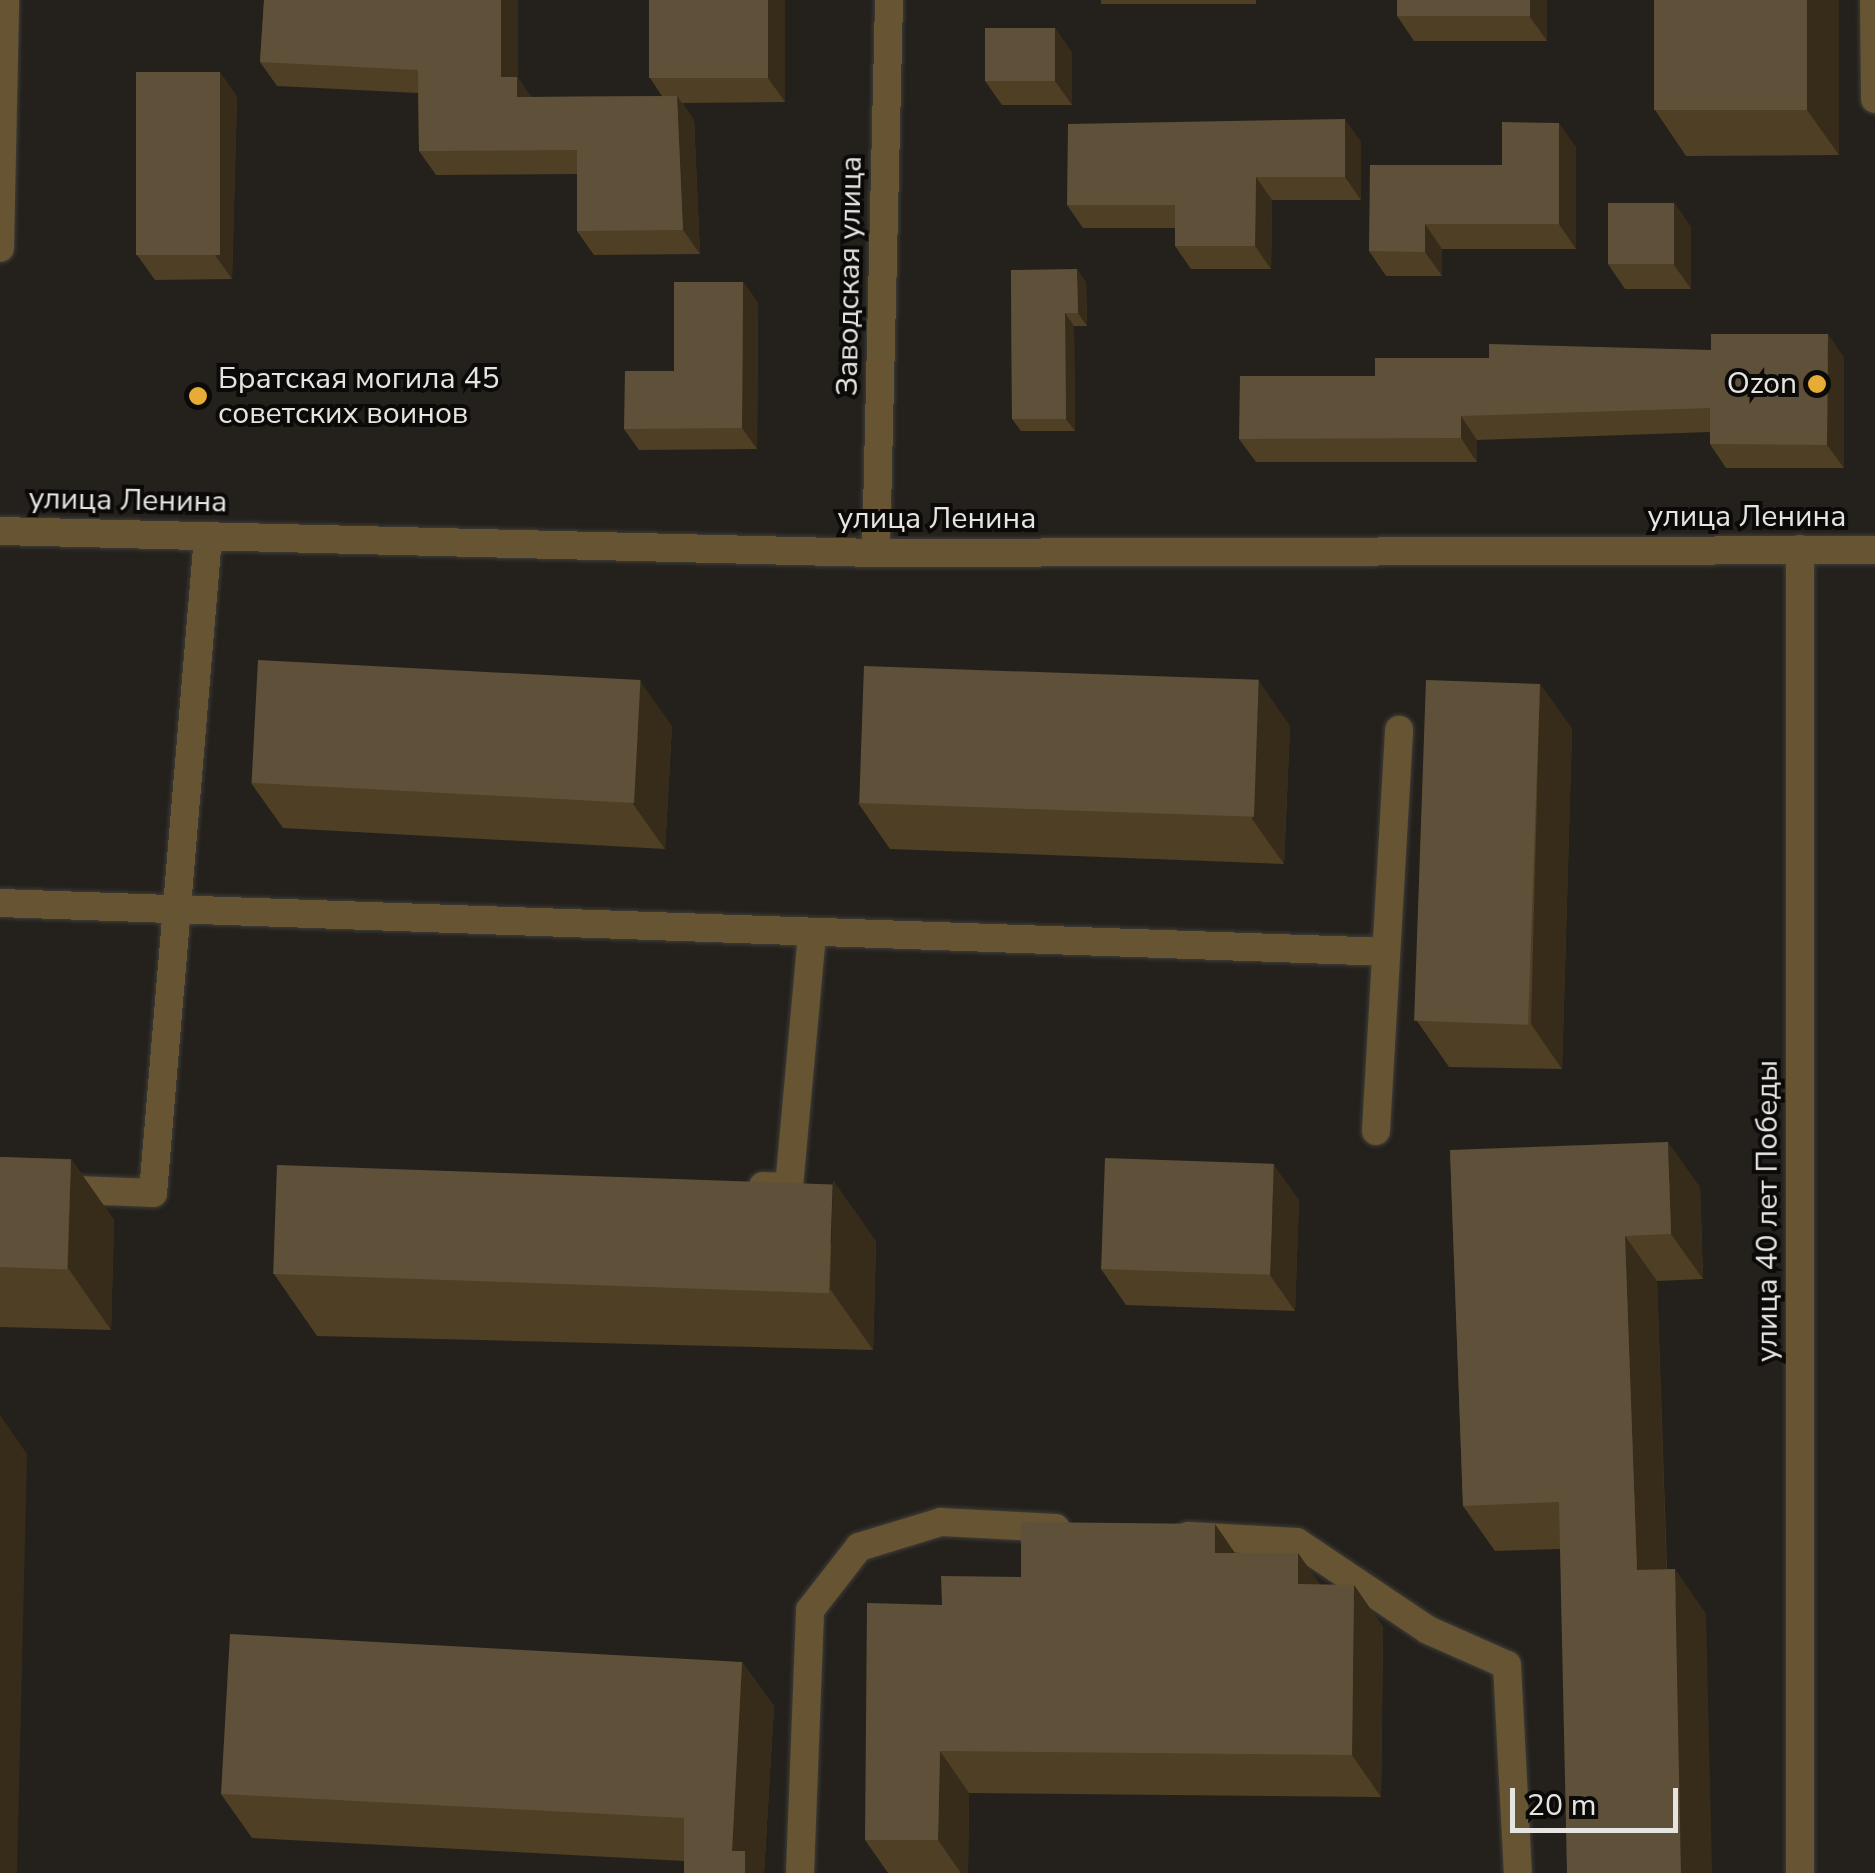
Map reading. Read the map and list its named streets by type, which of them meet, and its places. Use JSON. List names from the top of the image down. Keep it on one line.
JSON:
{"streets":{"street":["Заводская улица","улица Ленина","улица 40 лет Победы"]},"crossings":[["Заводская улица","улица Ленина"],["улица Ленина","улица 40 лет Победы"]],"places":["Ozon","Братская могила 45 советских воинов"],"scale_bar":"20 m"}
